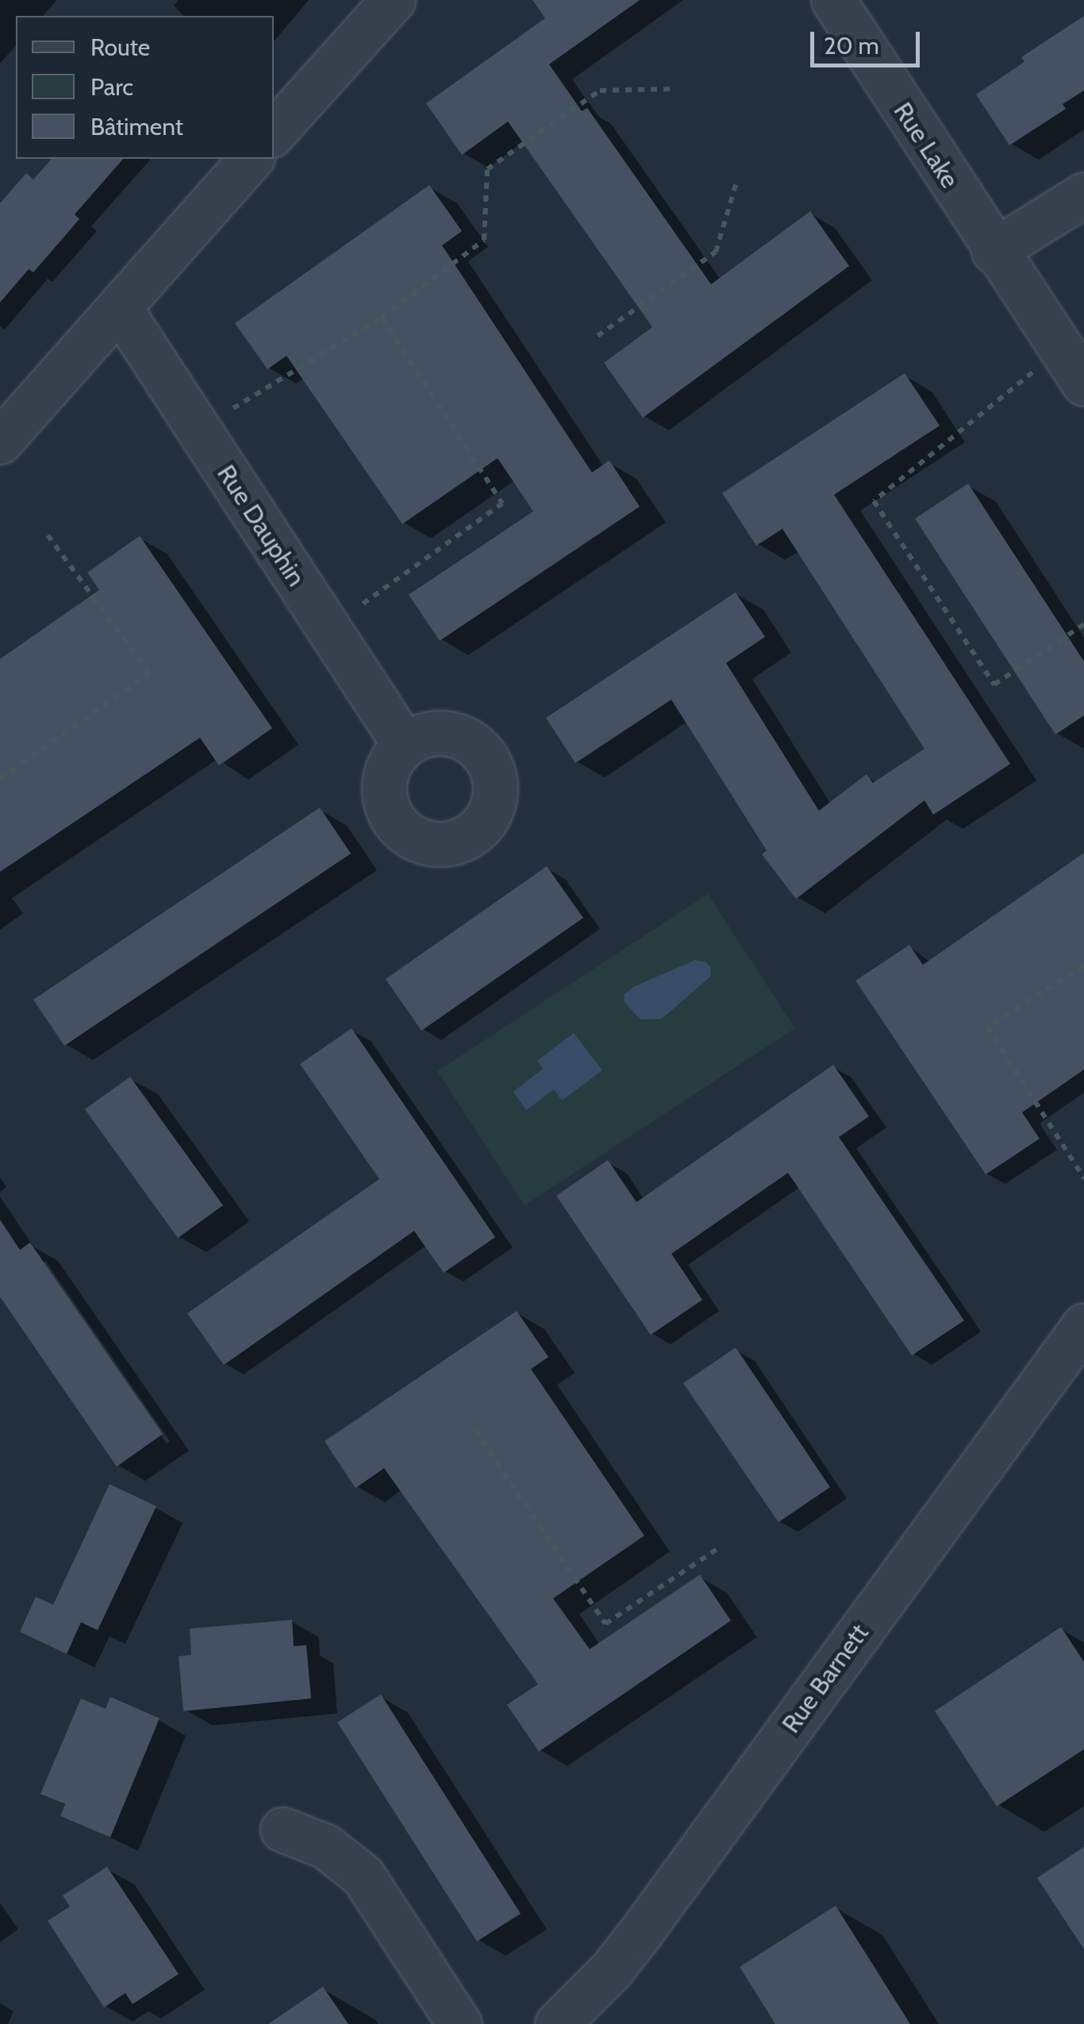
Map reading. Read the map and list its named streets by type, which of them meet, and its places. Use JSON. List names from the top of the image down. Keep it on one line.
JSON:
{"streets":{"street":["Rue Lake","Rue Dauphin","Rue Barnett"]},"legend":["Route","Parc","Bâtiment"],"scale_bar":"20 m"}
